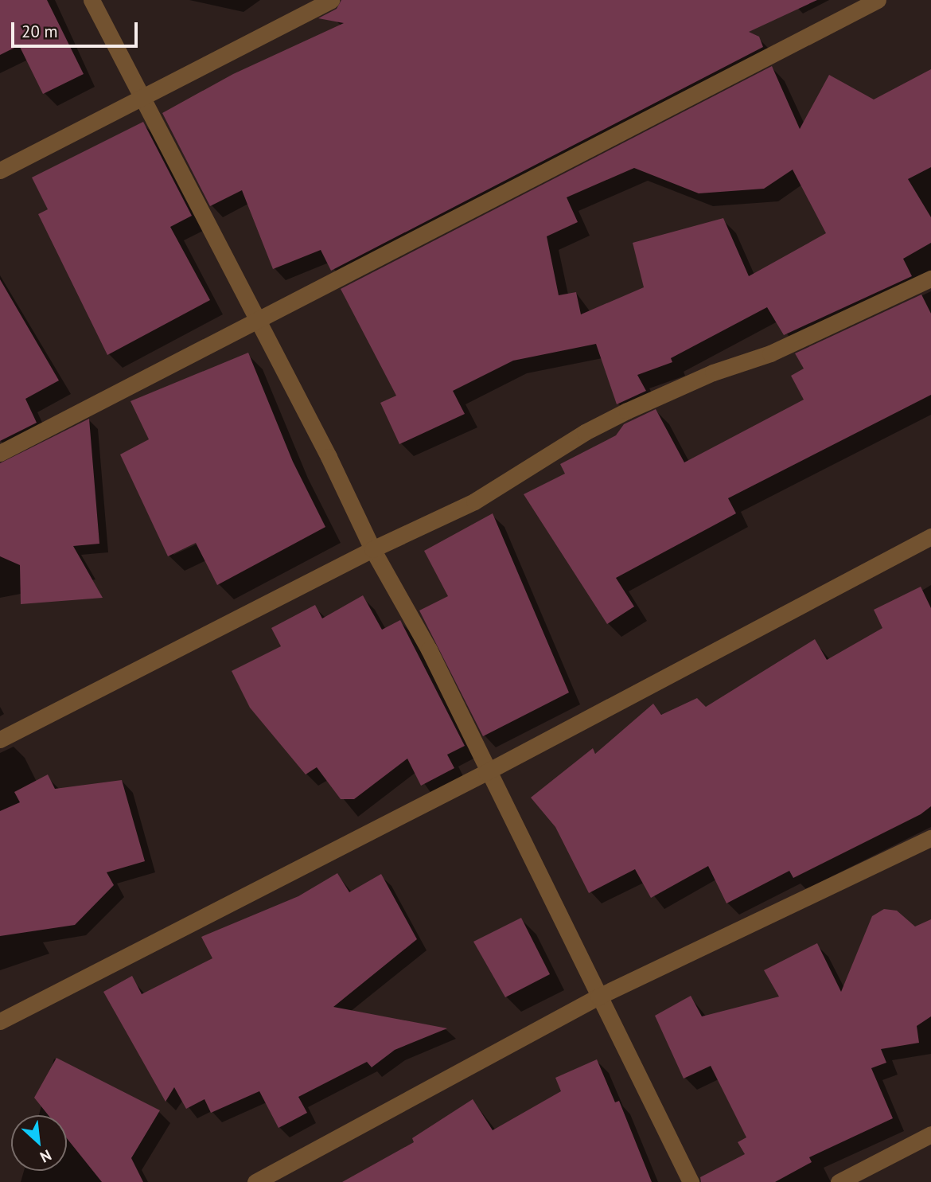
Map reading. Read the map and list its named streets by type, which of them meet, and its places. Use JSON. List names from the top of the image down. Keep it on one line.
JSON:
{"scale_bar":"20 m","north":"bottom right"}
